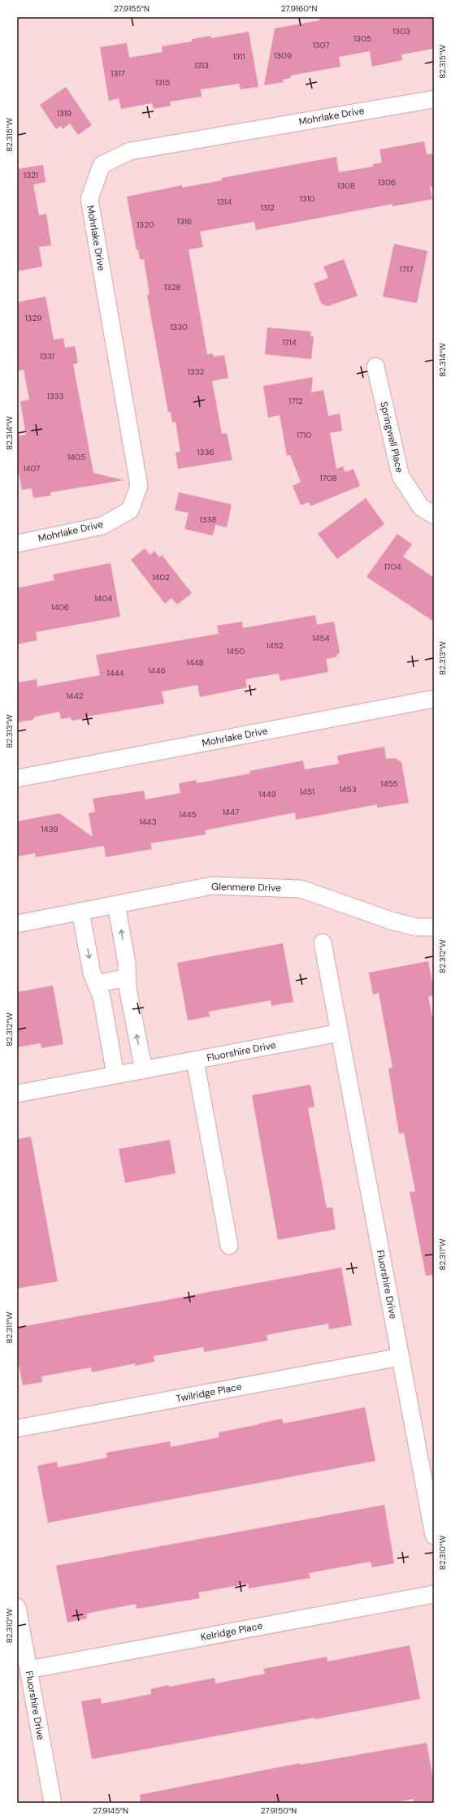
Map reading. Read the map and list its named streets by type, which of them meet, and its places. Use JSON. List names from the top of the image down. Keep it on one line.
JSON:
{"streets":{"street":["Mohrlake Drive","Springwell Place","Glenmere Drive","Fluorshire Drive","Twilridge Place","Kelridge Place"]},"crossings":[["Fluorshire Drive","Twilridge Place"],["Fluorshire Drive","Kelridge Place"]],"house_numbers":["1303","1305","1307","1309","1311","1313","1317","1315","1319","1321","1306","1308","1310","1314","1312","1316","1320","1717","1328","1329","1330","1714","1331","1332","1333","1712","1710","1336","1405","1407","1708","1338","1704","1402","1404","1406","1454","1452","1450","1448","1446","1444","1442","1455","1453","1451","1449","1447","1445","1443","1439"],"coordinates":["27.9155°N","27.9160°N","82.315°W","82.314°W","82.313°W","82.312°W","82.311°W","82.310°W","27.9145°N","27.9150°N"]}
